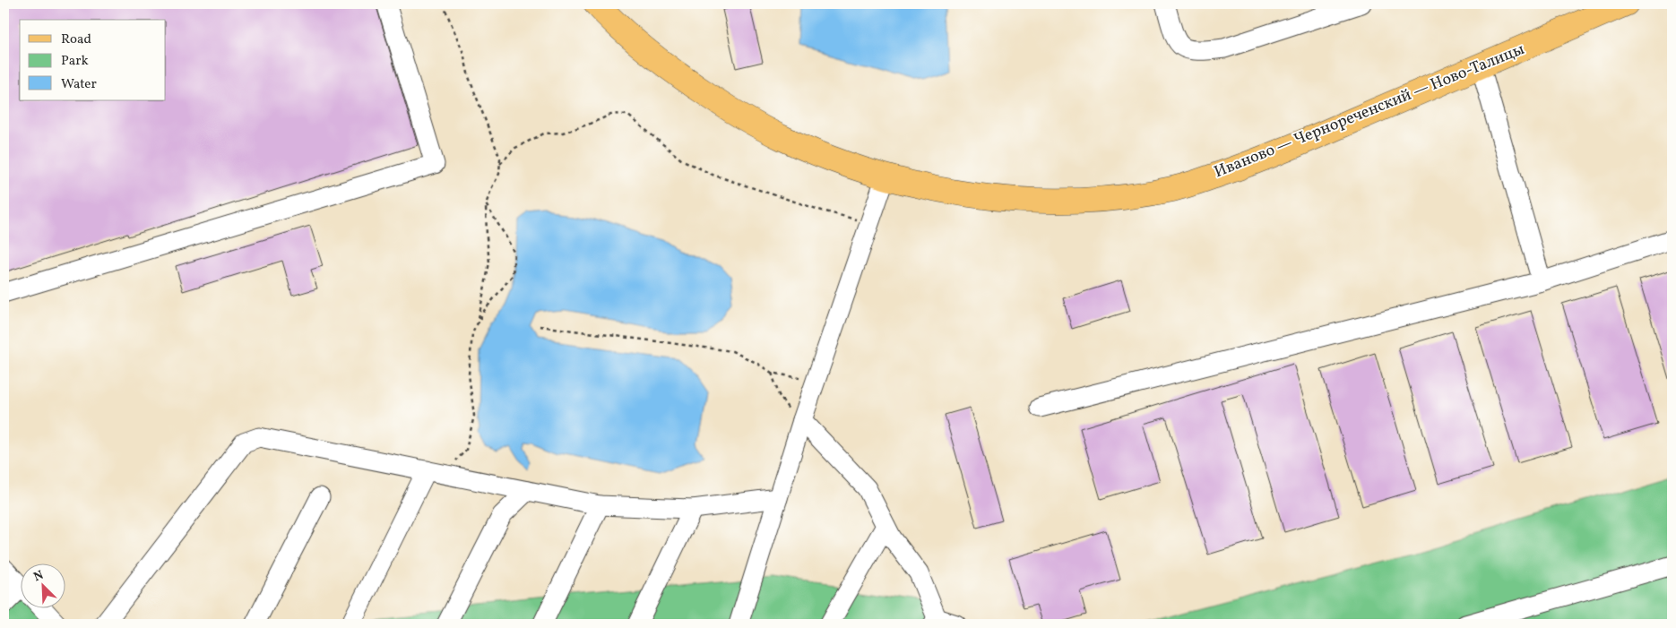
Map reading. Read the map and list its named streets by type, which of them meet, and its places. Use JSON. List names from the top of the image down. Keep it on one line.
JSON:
{"streets":{"main road":["Иваново — Чернореченский — Ново-Талицы"]},"legend":["Road","Park","Water"],"north":"top left"}
